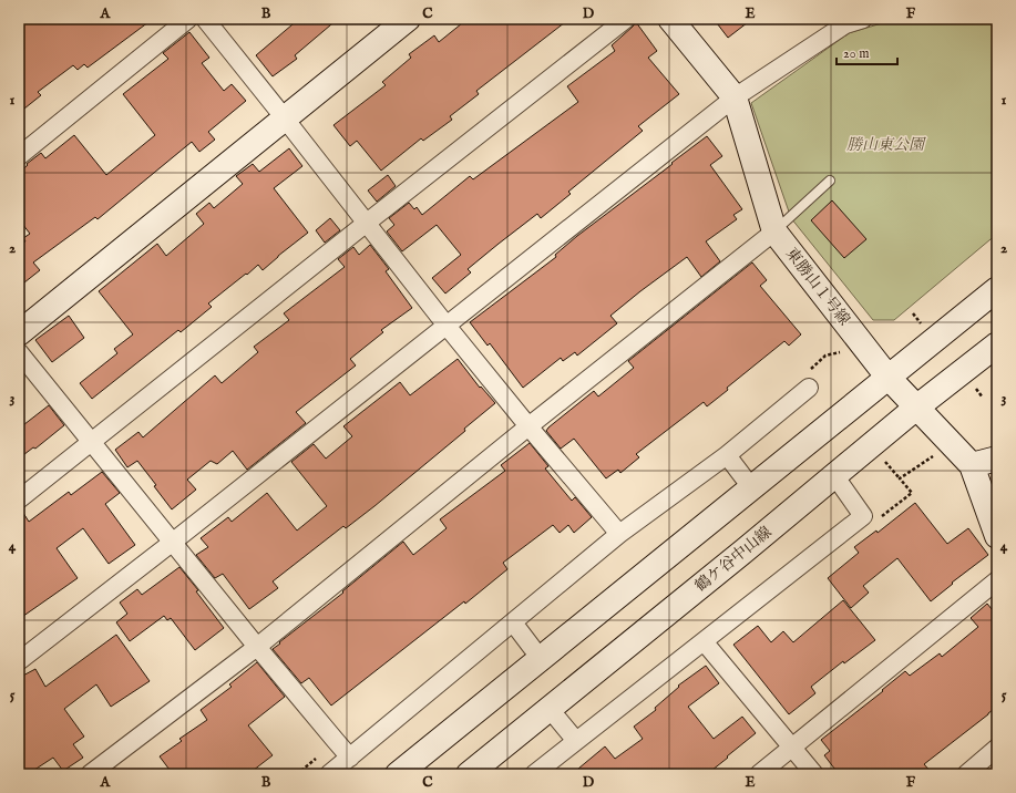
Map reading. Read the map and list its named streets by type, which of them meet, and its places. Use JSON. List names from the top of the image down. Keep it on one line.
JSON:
{"streets":{"street":["東勝山１号線","鶴ケ谷中山線"]},"crossings":[["東勝山１号線","鶴ケ谷中山線"]],"parks":["勝山東公園"],"scale_bar":"20 m","grid":{"columns":["A","B","C","D","E","F"],"rows":["1","2","3","4","5"]}}
